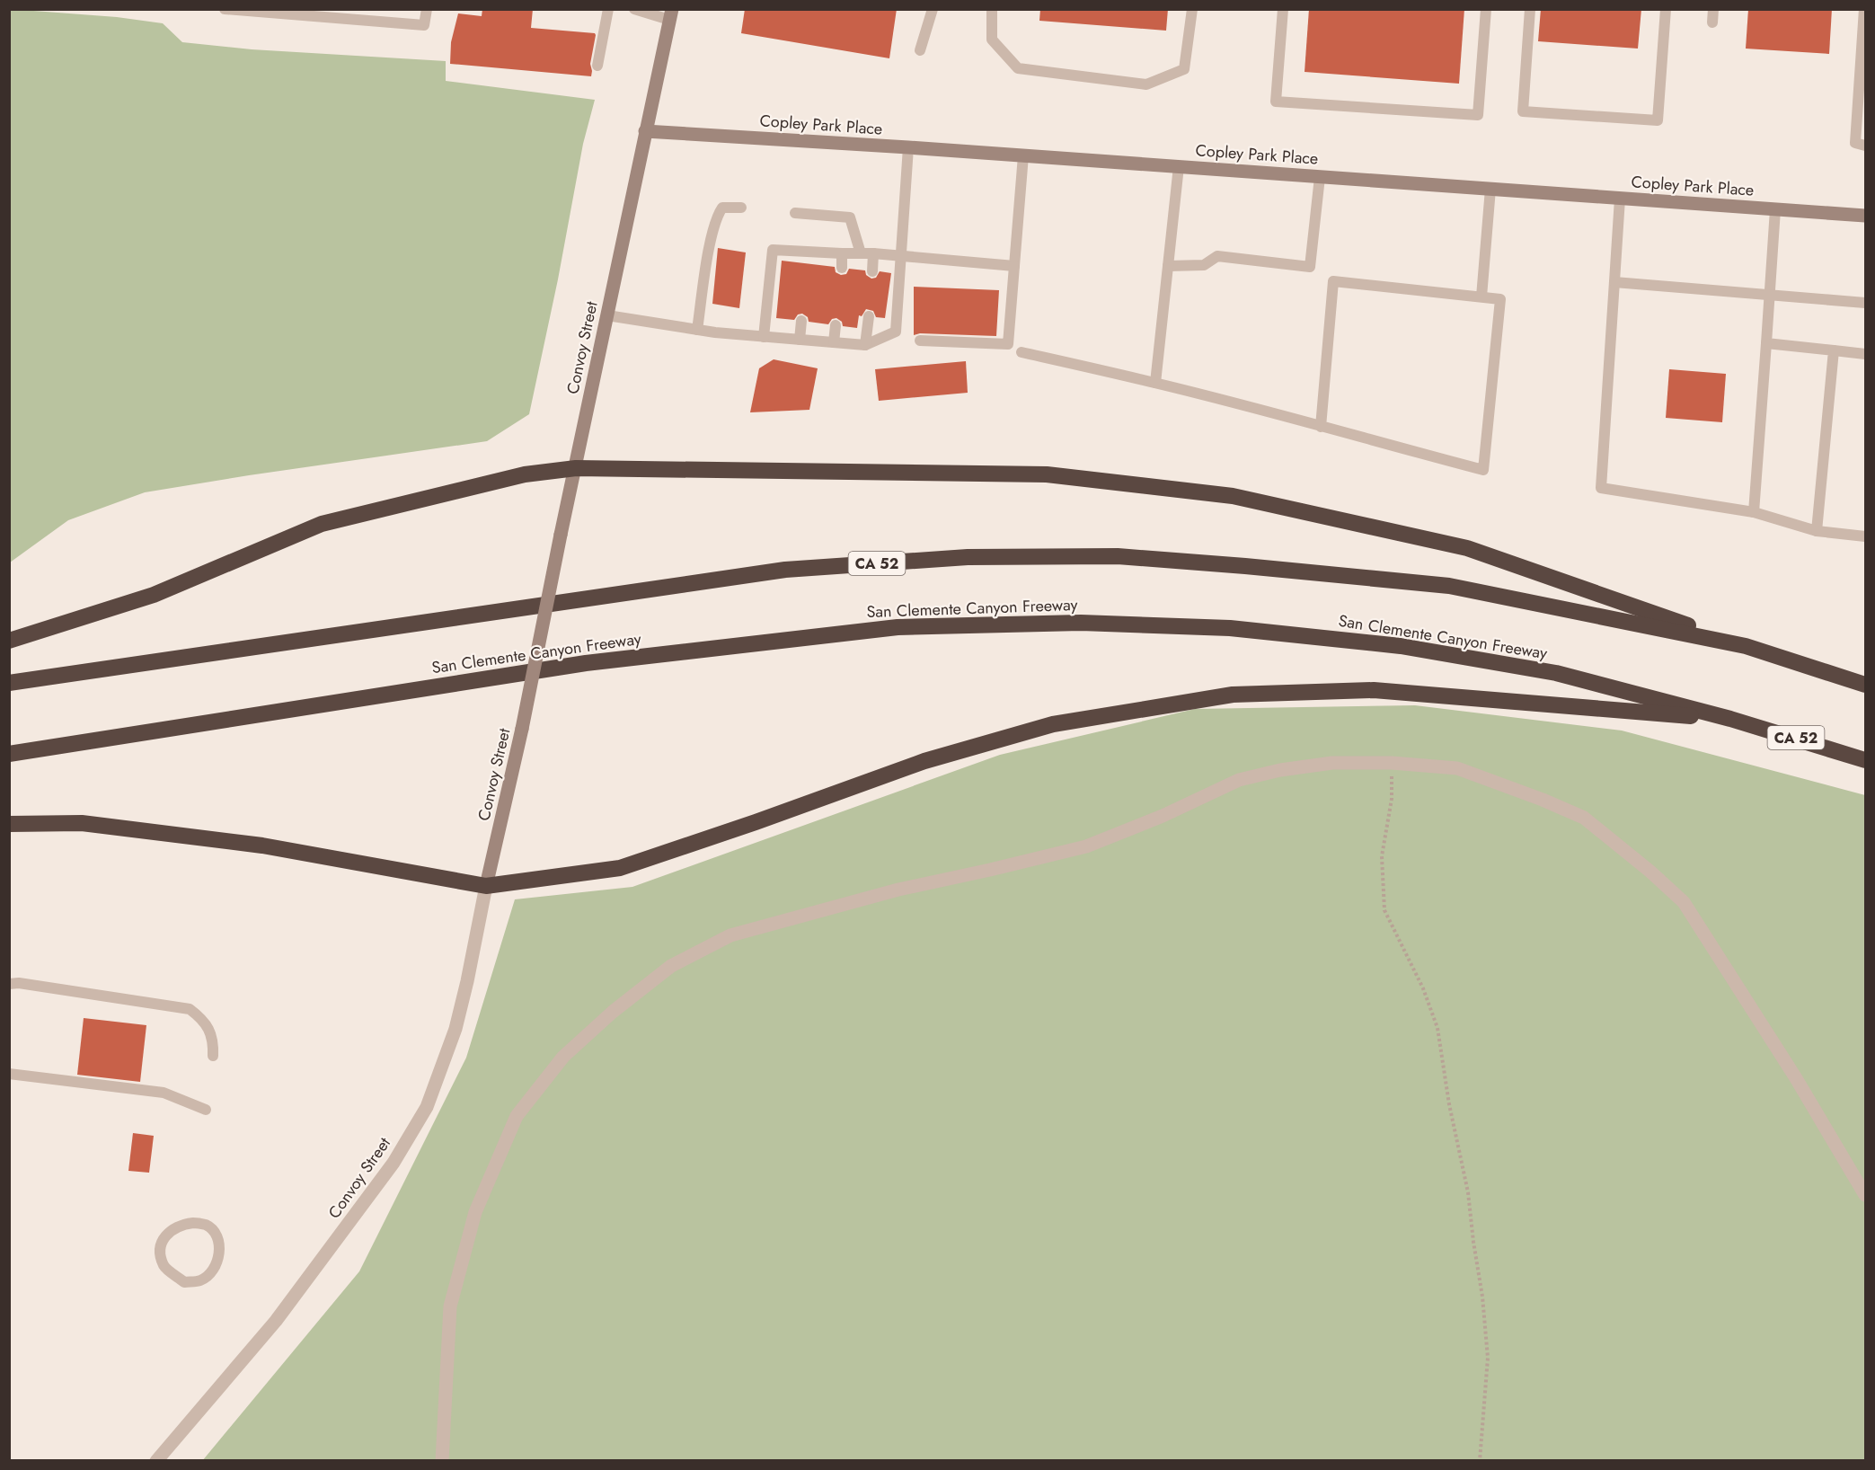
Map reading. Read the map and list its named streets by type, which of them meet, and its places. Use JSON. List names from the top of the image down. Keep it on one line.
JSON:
{"streets":{"highway":["CA 52","San Clemente Canyon Freeway"],"main road":["Copley Park Place","Convoy Street"]},"crossings":[["Copley Park Place","Convoy Street"]]}
